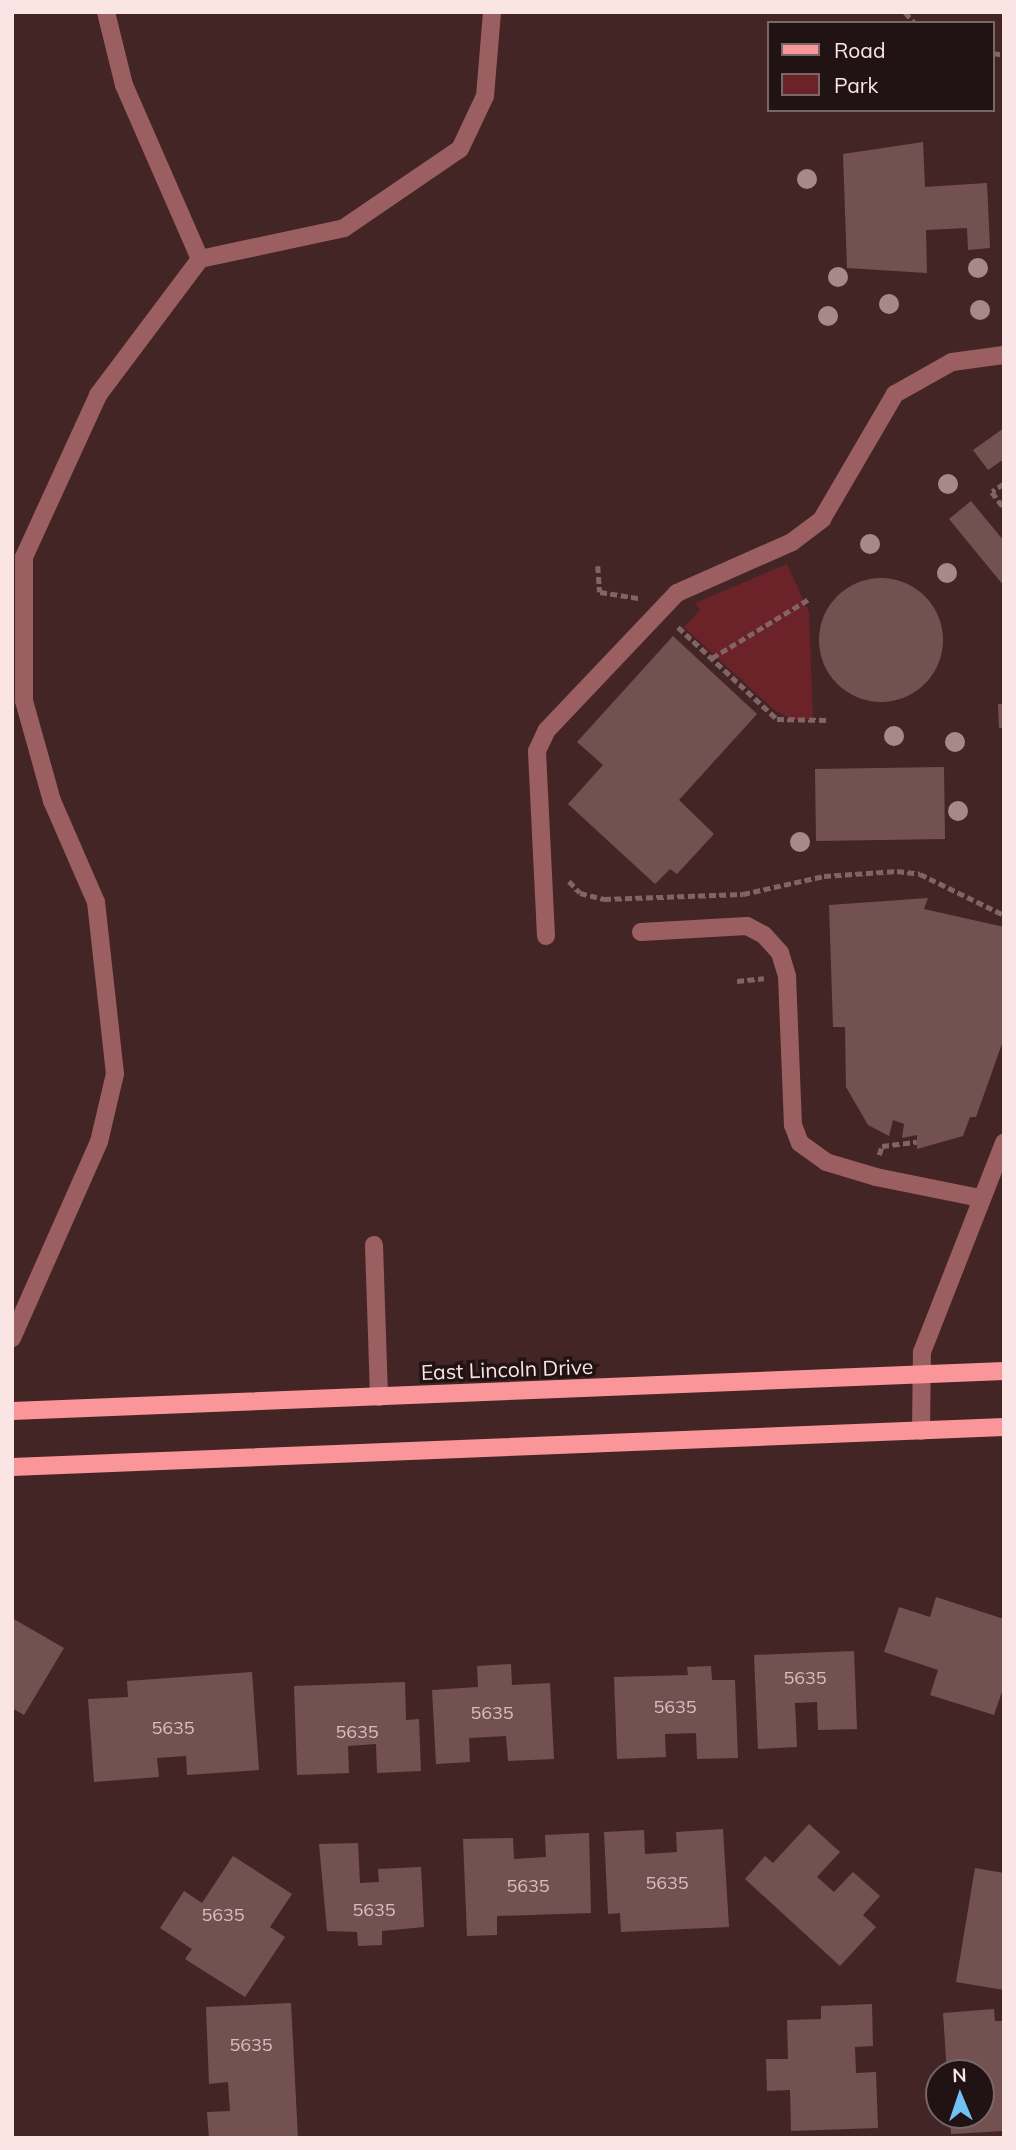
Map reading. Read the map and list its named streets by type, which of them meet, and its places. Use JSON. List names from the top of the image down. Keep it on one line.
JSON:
{"streets":{"main road":["East Lincoln Drive"]},"house_numbers":["5635","5635","5635","5635","5635","5635","5635","5635","5635","5635"],"legend":["Road","Park"],"north":"top"}
